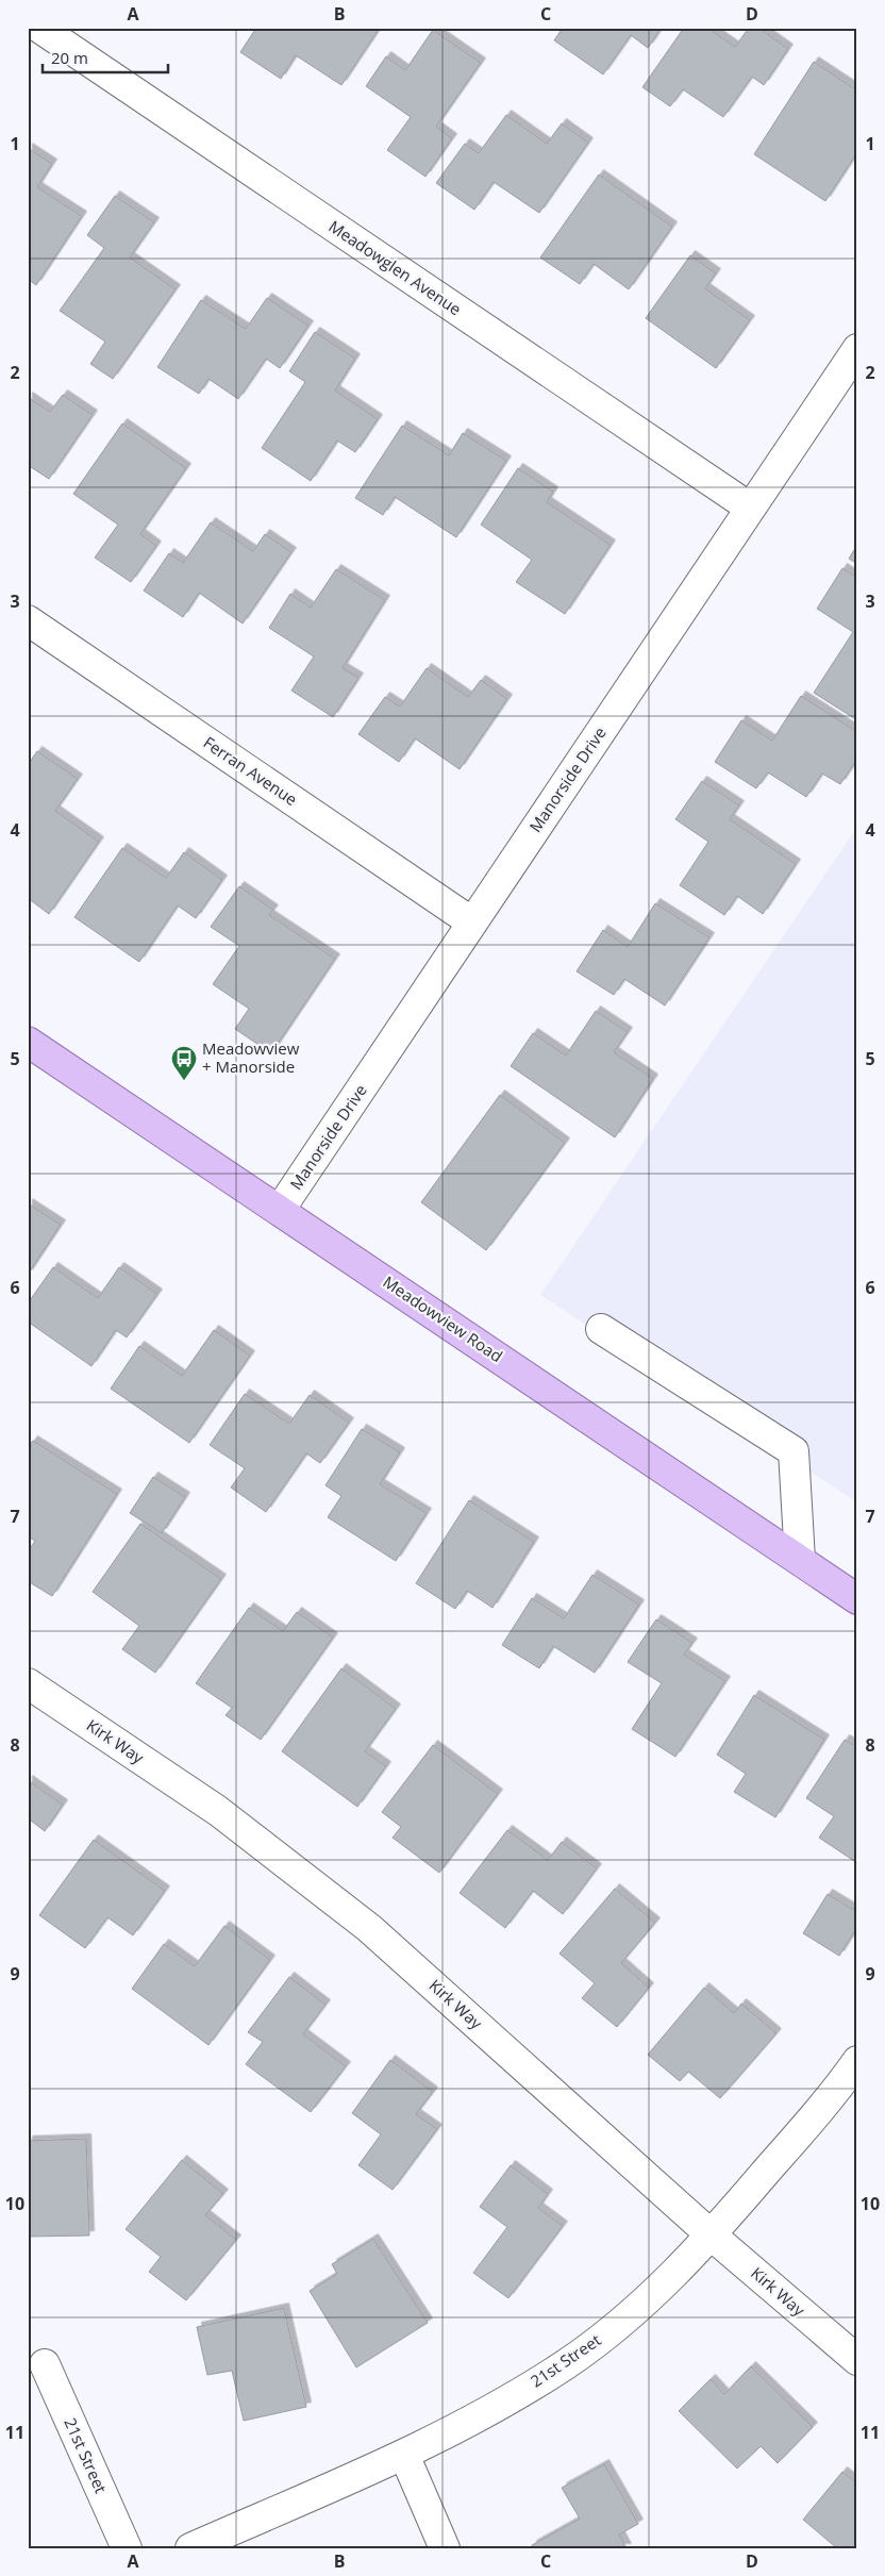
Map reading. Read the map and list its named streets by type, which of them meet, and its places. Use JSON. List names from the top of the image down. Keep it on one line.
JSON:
{"streets":{"main road":["Meadowview Road"],"street":["Meadowglen Avenue","Ferran Avenue","Manorside Drive","Kirk Way","21st Street"]},"crossings":[["Meadowglen Avenue","Manorside Drive"],["Ferran Avenue","Manorside Drive"],["Manorside Drive","Meadowview Road"],["Kirk Way","21st Street"]],"places":{"bus stop":["Meadowview + Manorside"]},"scale_bar":"20 m","grid":{"columns":["A","B","C","D"],"rows":["1","2","3","4","5","6","7","8","9","10","11"]}}
